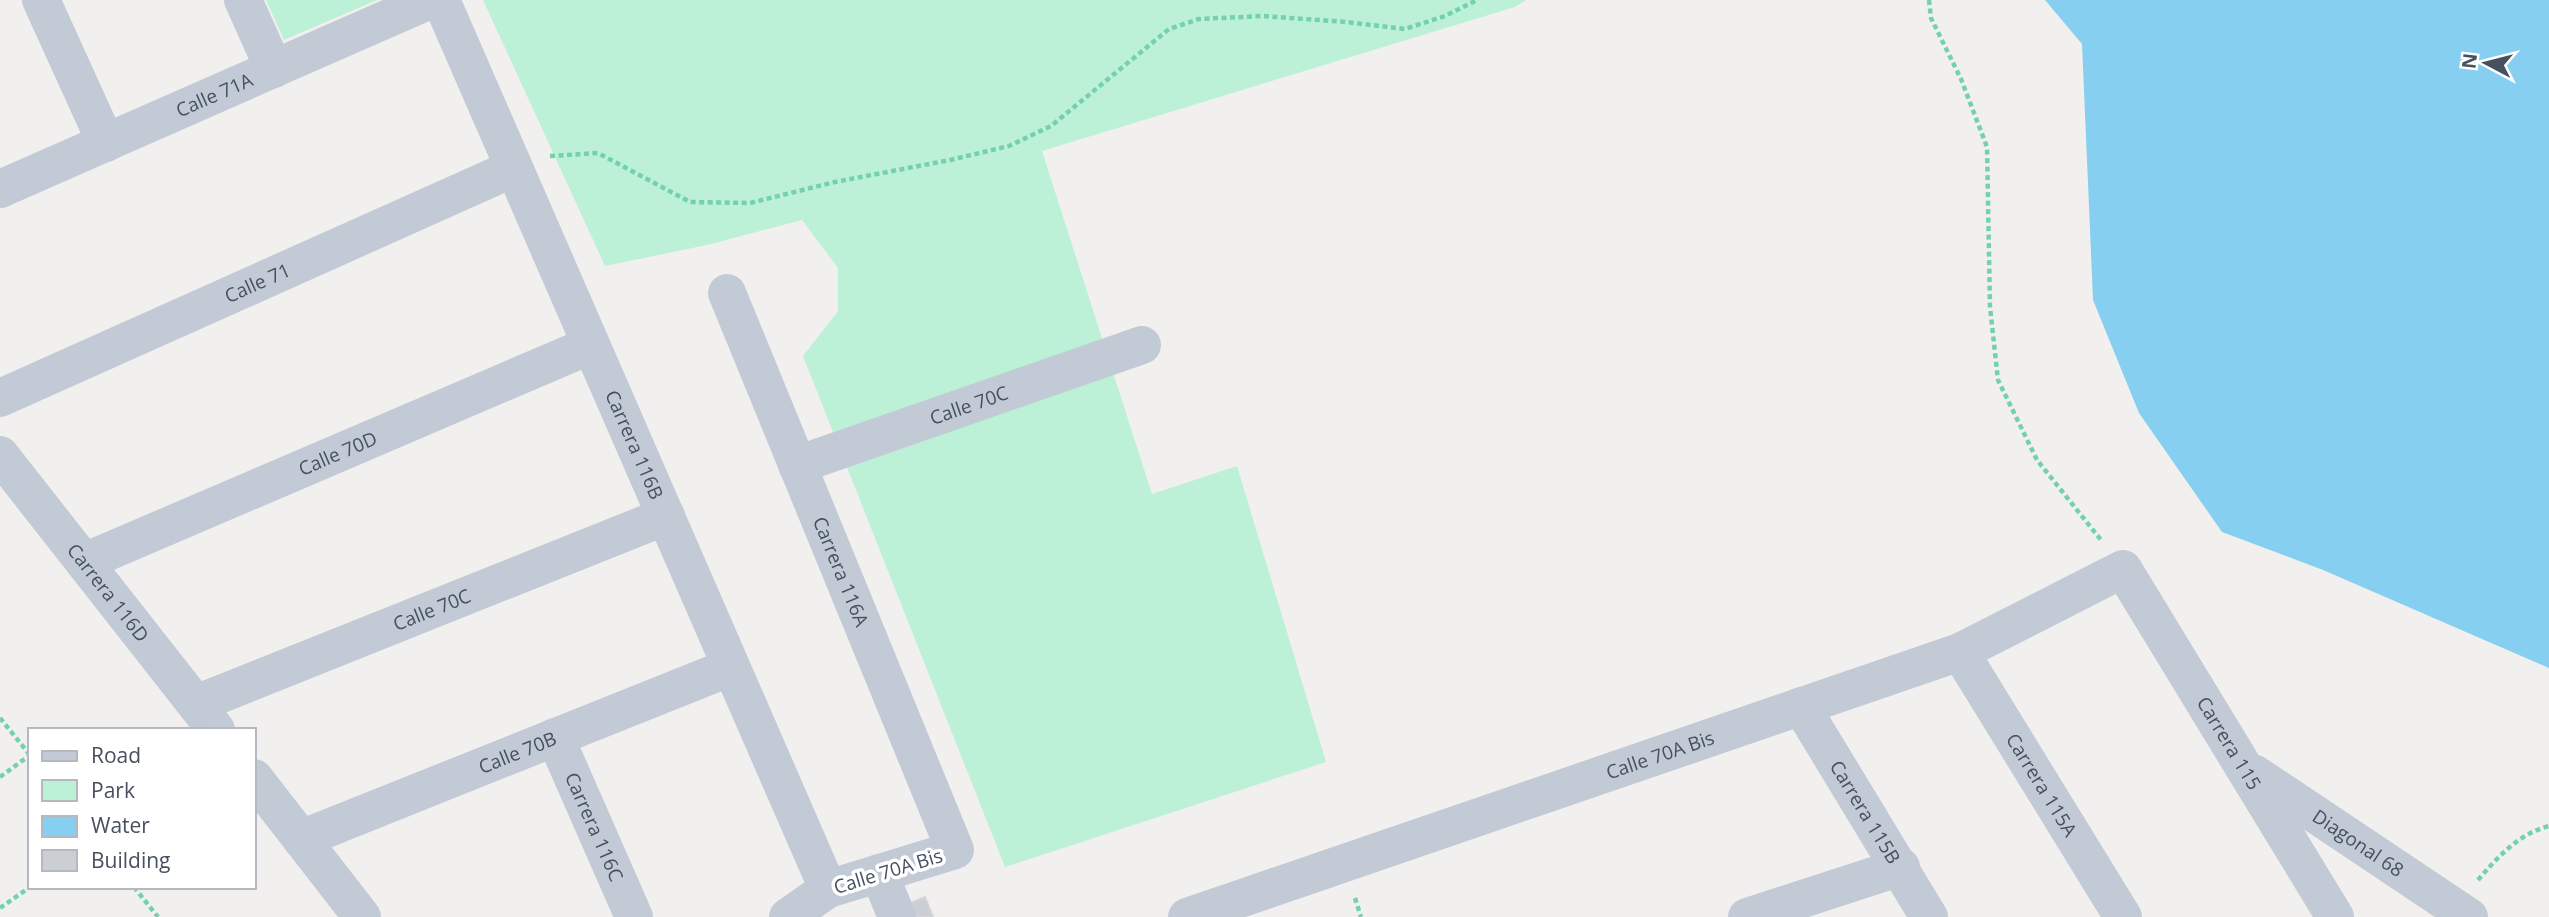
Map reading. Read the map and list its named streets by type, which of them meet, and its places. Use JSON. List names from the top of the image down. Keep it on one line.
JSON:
{"streets":{"street":["Calle 71A","Calle 71","Calle 70C","Carrera 116B","Calle 70D","Carrera 116A","Carrera 116D","Carrera 115","Calle 70B","Calle 70A Bis","Carrera 115A","Carrera 115B","Carrera 116C","Diagonal 68"]},"crossings":[["Calle 71","Carrera 116B"],["Calle 70C","Carrera 116B"],["Calle 70C","Carrera 116A"],["Calle 70C","Carrera 116D"],["Carrera 116B","Calle 70D"],["Carrera 116B","Calle 70B"],["Carrera 116B","Calle 70A Bis"],["Calle 70D","Carrera 116D"],["Carrera 116A","Calle 70A Bis"],["Carrera 115","Calle 70A Bis"],["Carrera 115","Diagonal 68"],["Calle 70B","Carrera 116C"],["Calle 70A Bis","Carrera 115A"],["Calle 70A Bis","Carrera 115B"]],"legend":["Road","Park","Water","Building"],"north":"left"}
